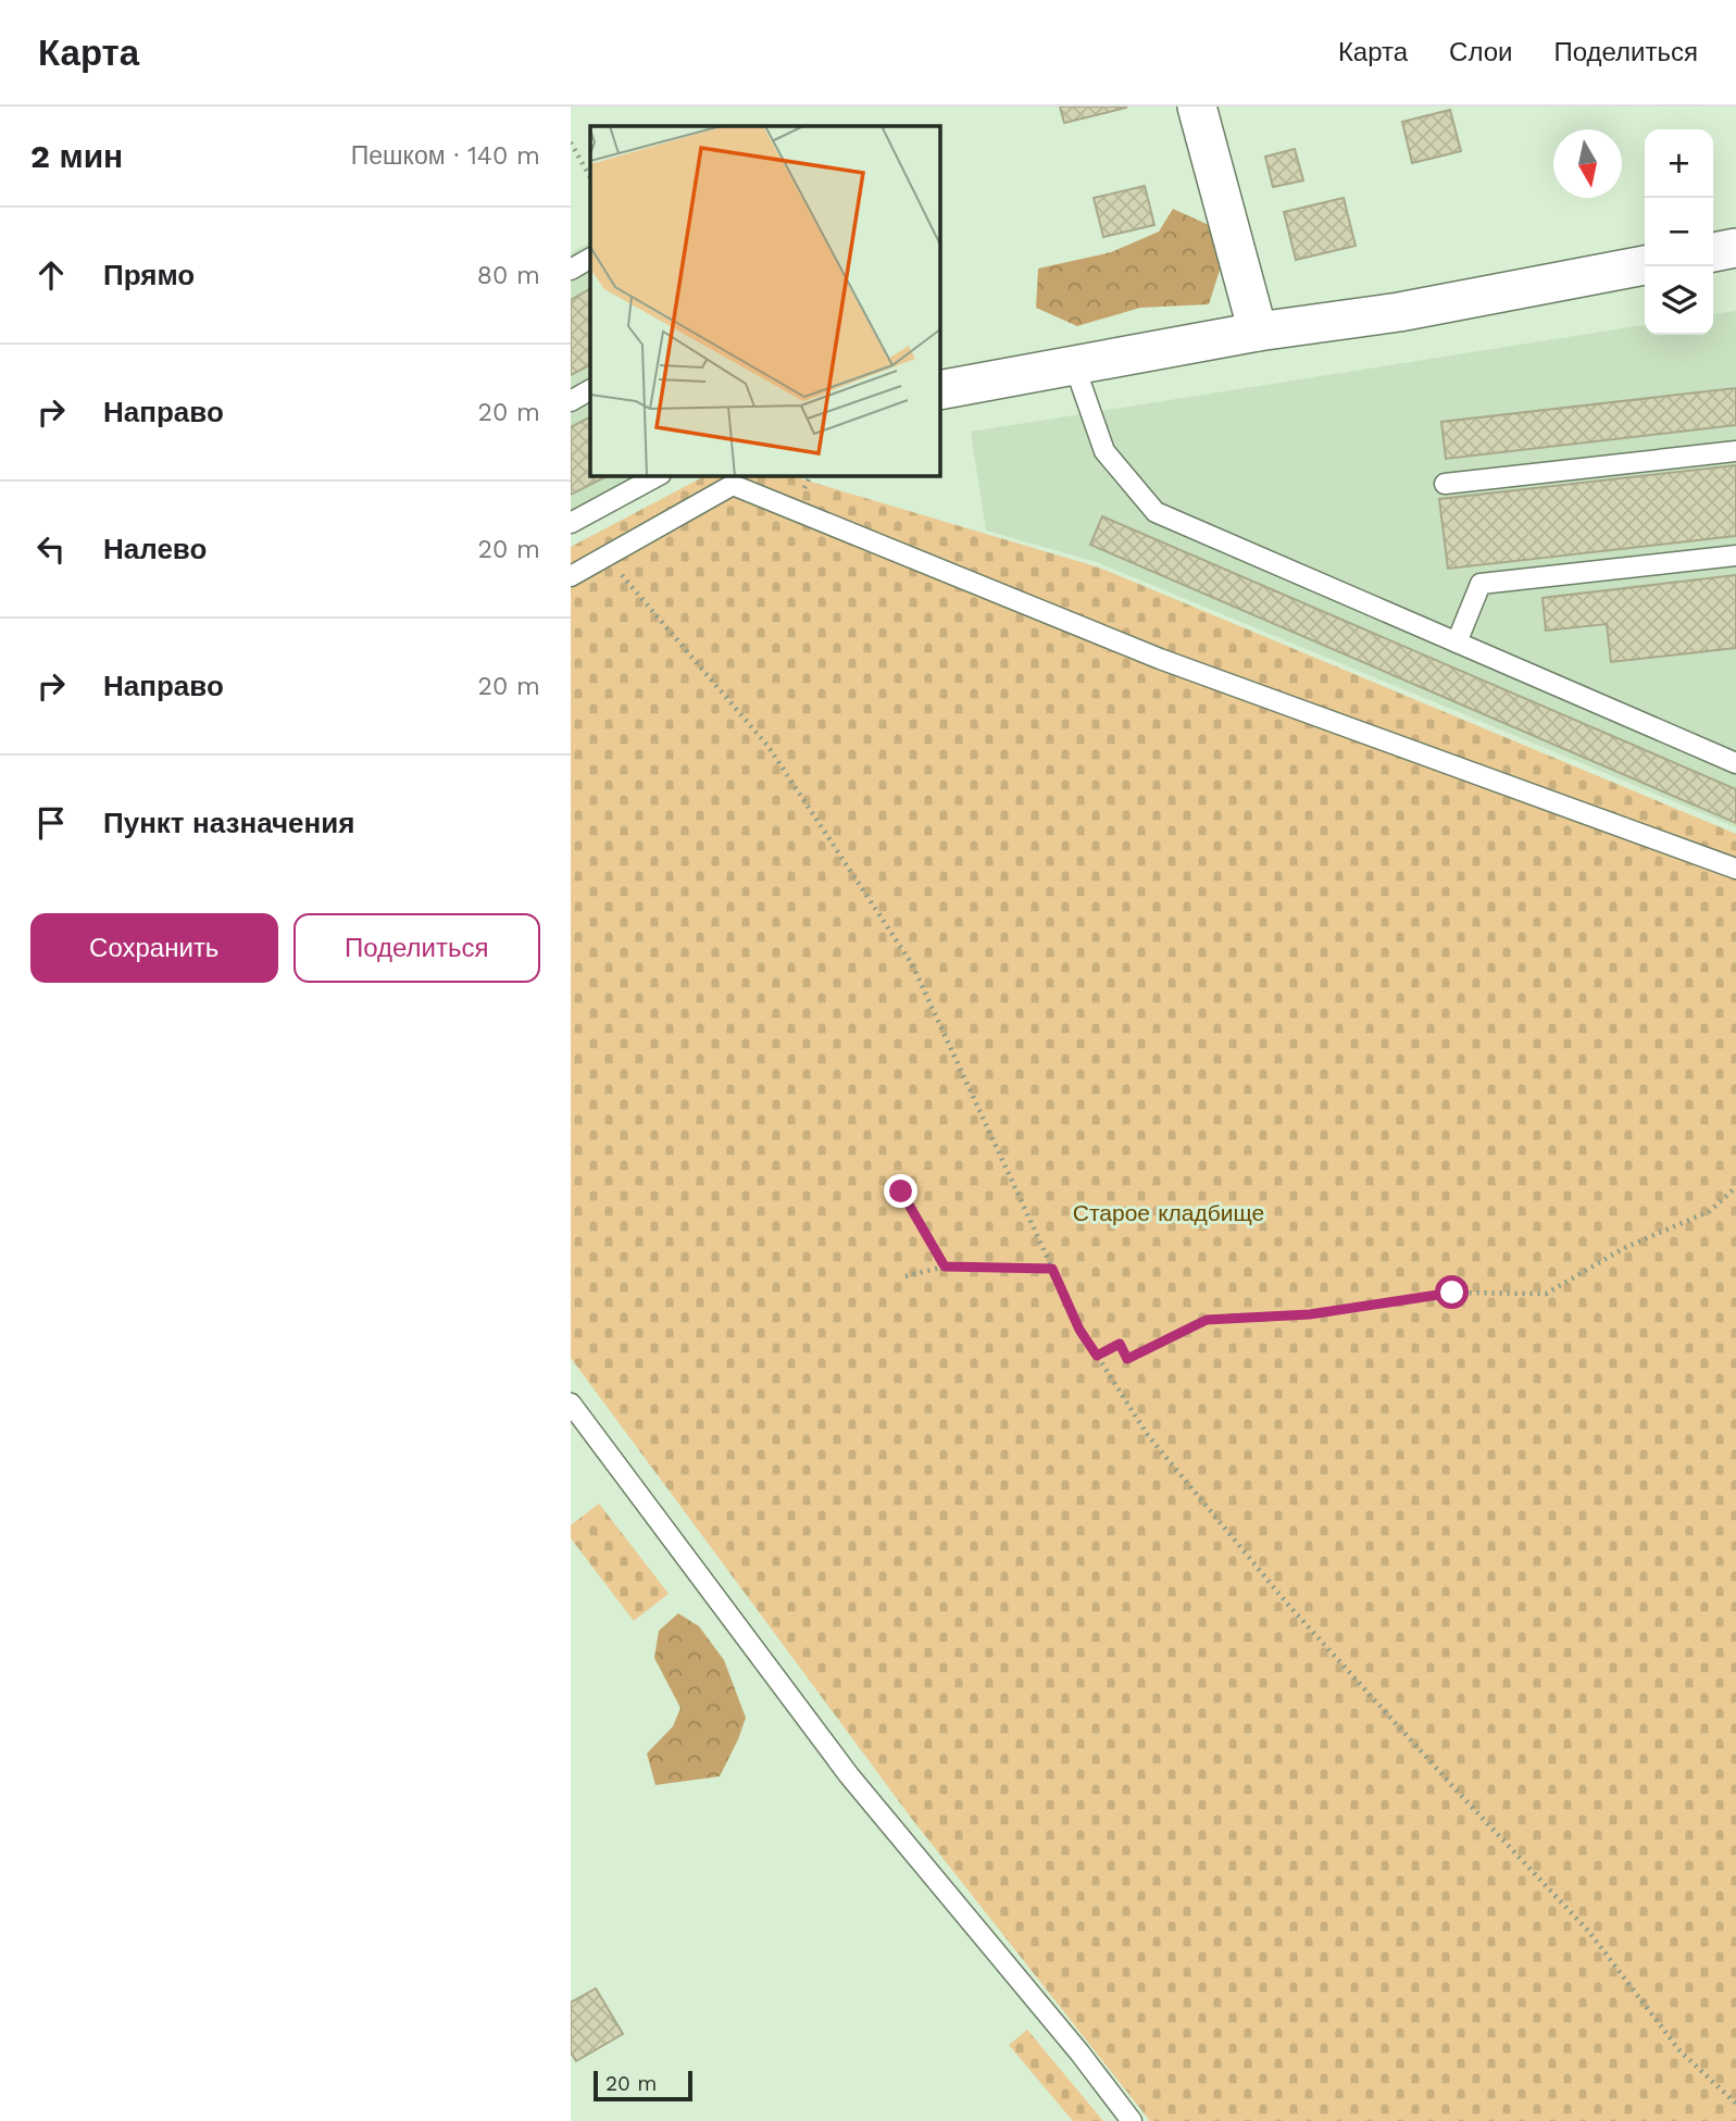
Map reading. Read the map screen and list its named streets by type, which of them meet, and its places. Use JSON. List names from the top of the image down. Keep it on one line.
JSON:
{"parks":["Старое кладбище"],"scale_bar":"20 m","north":"bottom","page":{"header":"Карта","nav":["Карта","Слои","Поделиться"],"heading":["2 мин","Пешком · 140 m"],"map_buttons":["+","−"],"list":[["Прямо","80 m"],["Направо","20 m"],["Налево","20 m"],["Направо","20 m"],"Пункт назначения"],"buttons":["Сохранить","Поделиться"],"scale":"20 m"}}
